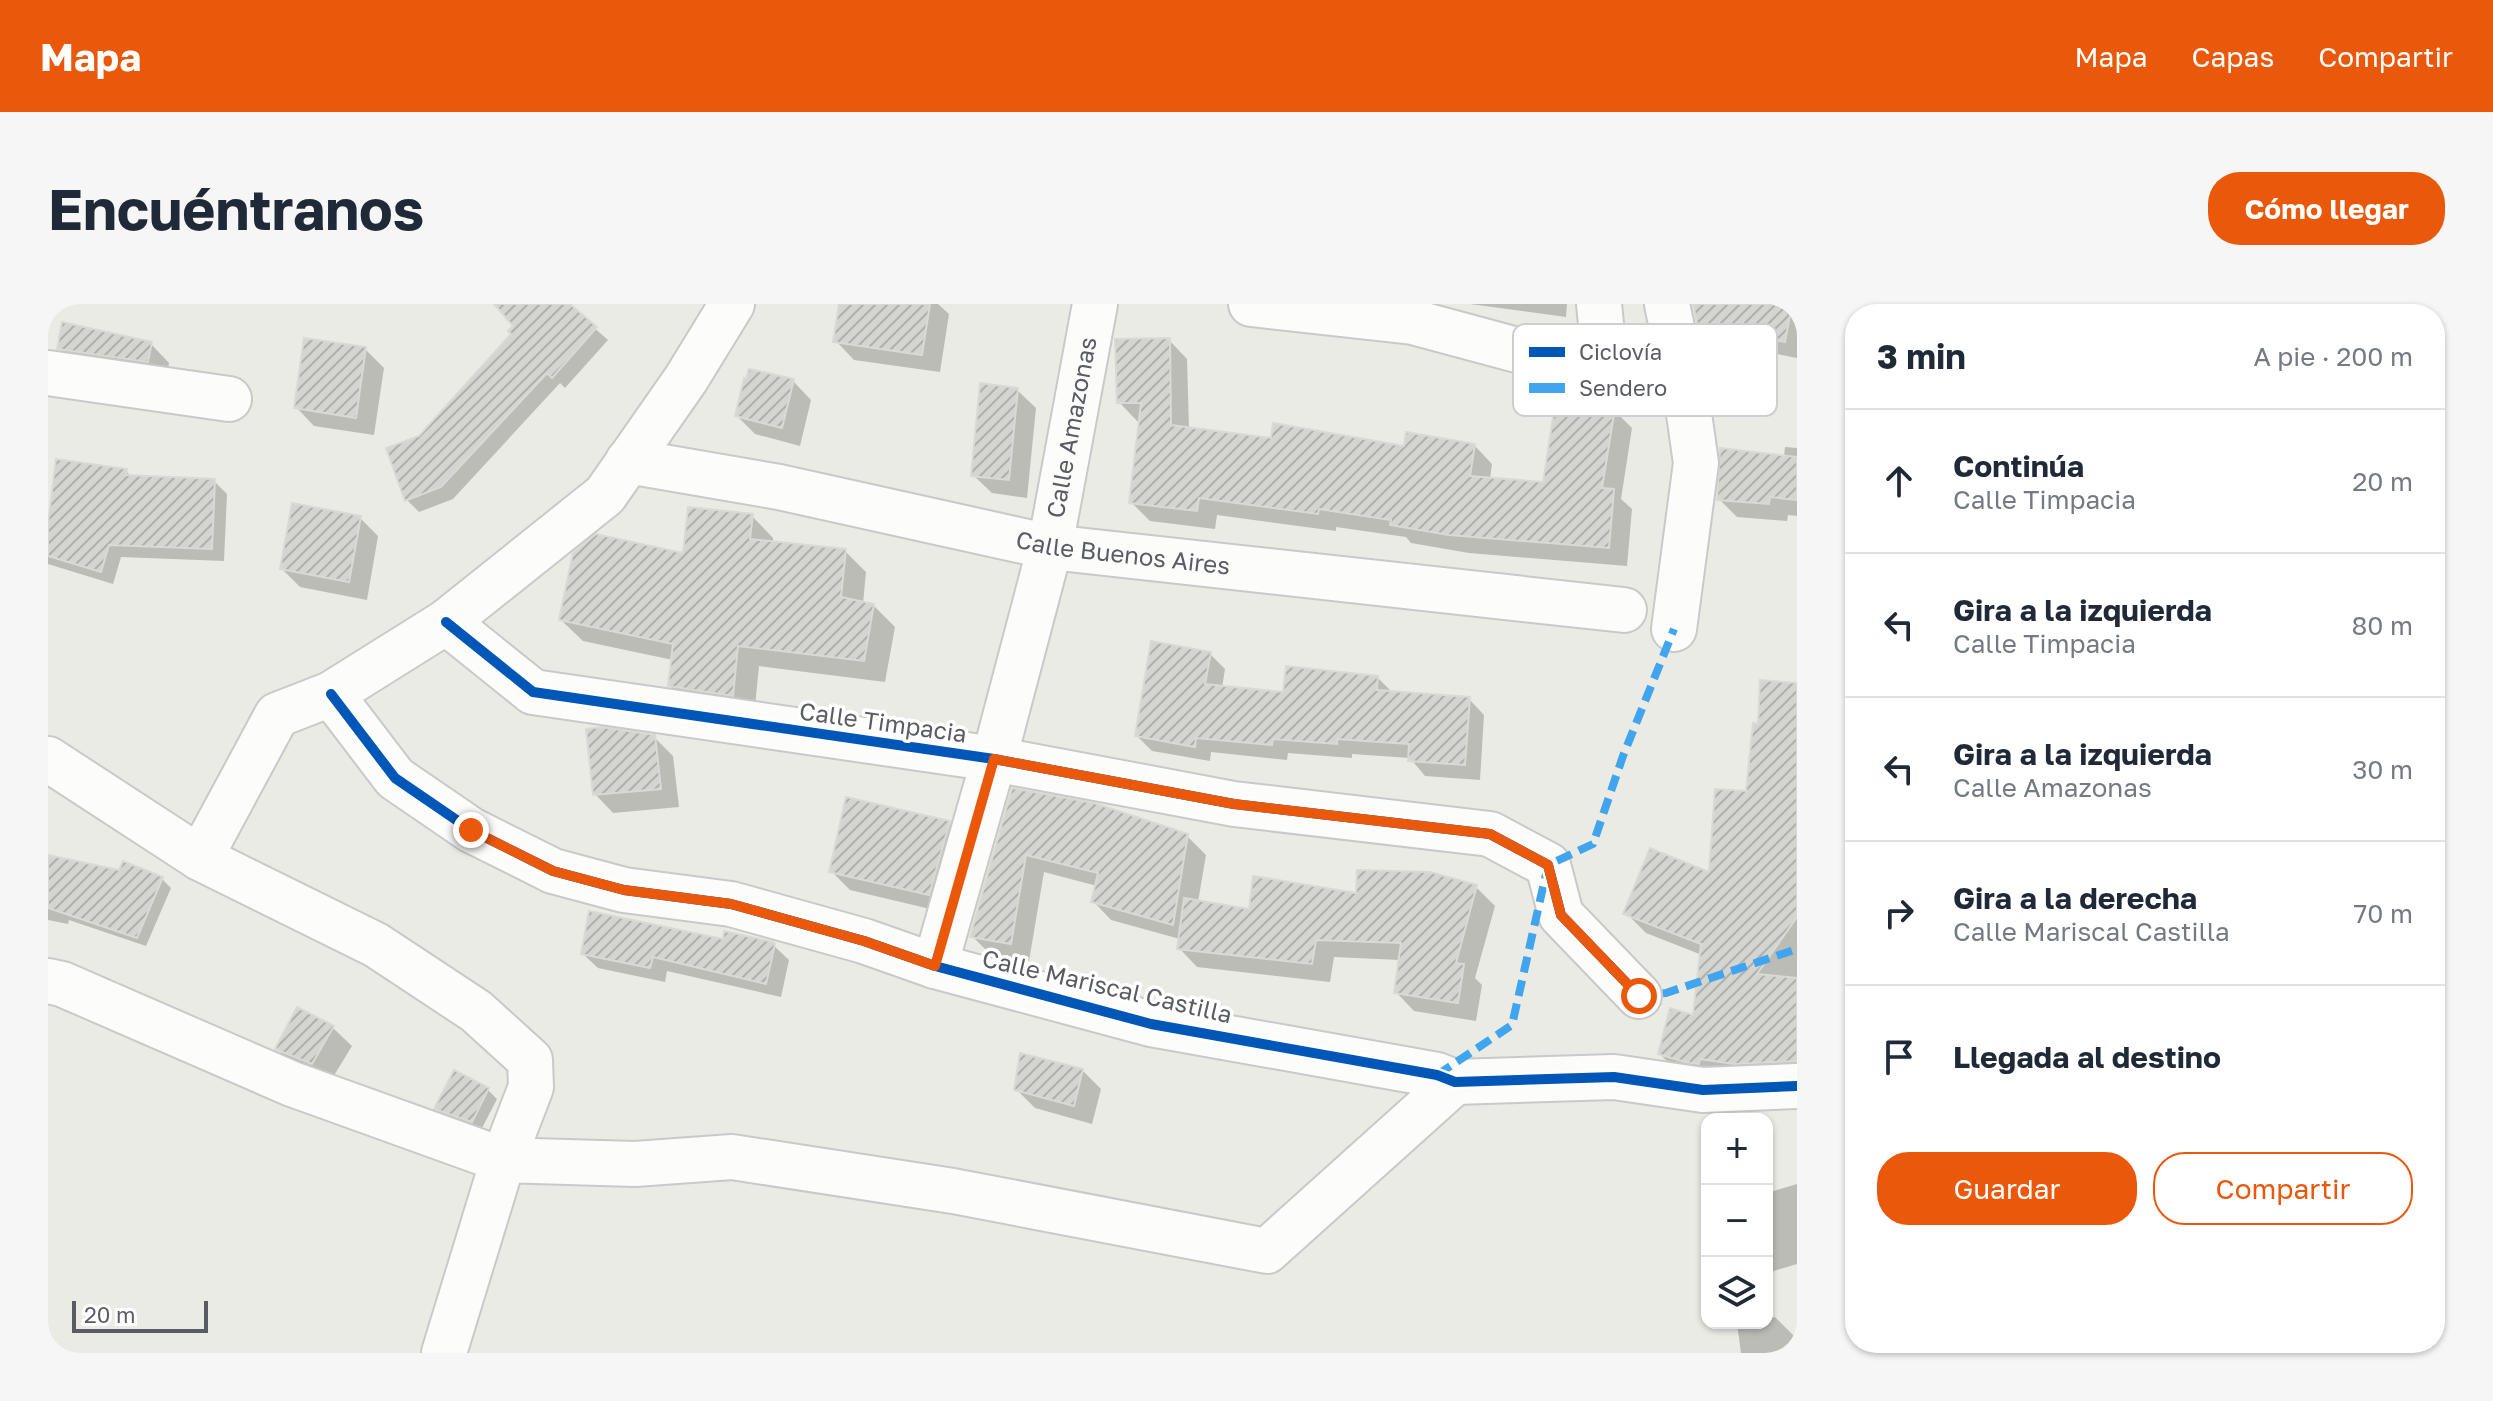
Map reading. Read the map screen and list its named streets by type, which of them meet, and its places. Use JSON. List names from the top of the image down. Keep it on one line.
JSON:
{"streets":{"street":["Calle Amazonas","Calle Buenos Aires","Calle Timpacia","Calle Mariscal Castilla"]},"crossings":[["Calle Amazonas","Calle Buenos Aires"],["Calle Amazonas","Calle Timpacia"],["Calle Amazonas","Calle Mariscal Castilla"]],"legend":["Ciclovía","Sendero"],"scale_bar":"20 m","page":{"header":"Mapa","nav":["Mapa","Capas","Compartir"],"buttons":["Cómo llegar",["Guardar","Compartir"]],"title":"Encuéntranos","heading":["3 min","A pie · 200 m"],"list":[["Continúa","Calle Timpacia","20 m"],["Gira a la izquierda","Calle Timpacia","80 m"],["Gira a la izquierda","Calle Amazonas","30 m"],["Gira a la derecha","Calle Mariscal Castilla","70 m"],"Llegada al destino"],"map_buttons":["+","−"],"scale":"20 m"}}
